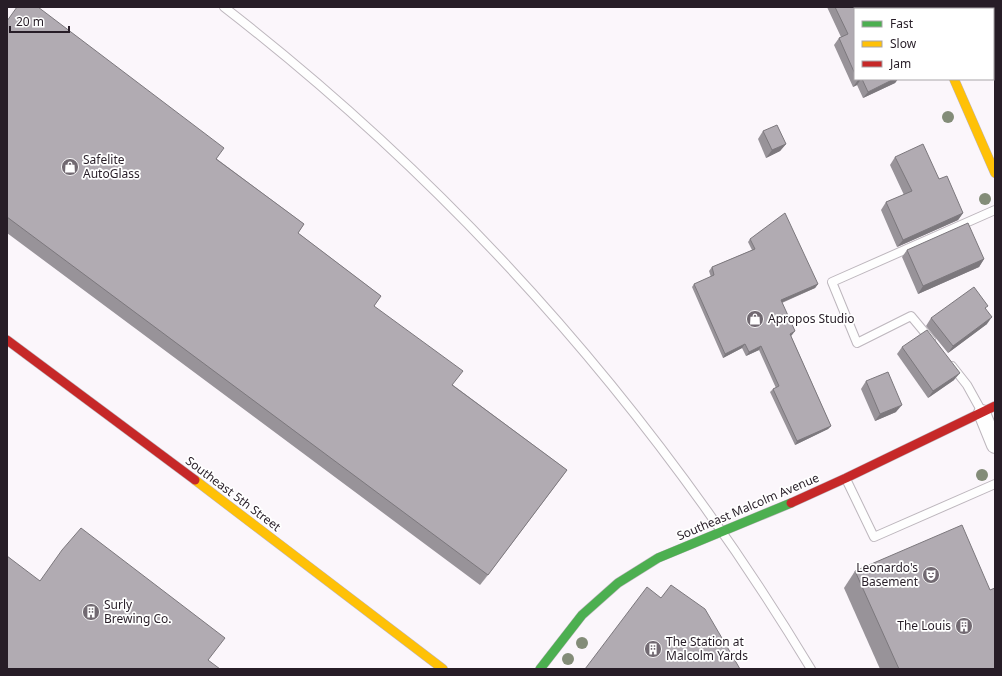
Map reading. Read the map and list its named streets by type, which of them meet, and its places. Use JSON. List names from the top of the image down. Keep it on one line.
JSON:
{"streets":{"street":["Southeast 5th Street","Southeast Malcolm Avenue"]},"places":{"shop":["Safelite AutoGlass","Apropos Studio"],"theatre":["Leonardo's Basement"],"building":["Surly Brewing Co.","The Louis","The Station at Malcolm Yards"]},"legend":["Fast","Slow","Jam"],"scale_bar":"20 m"}
